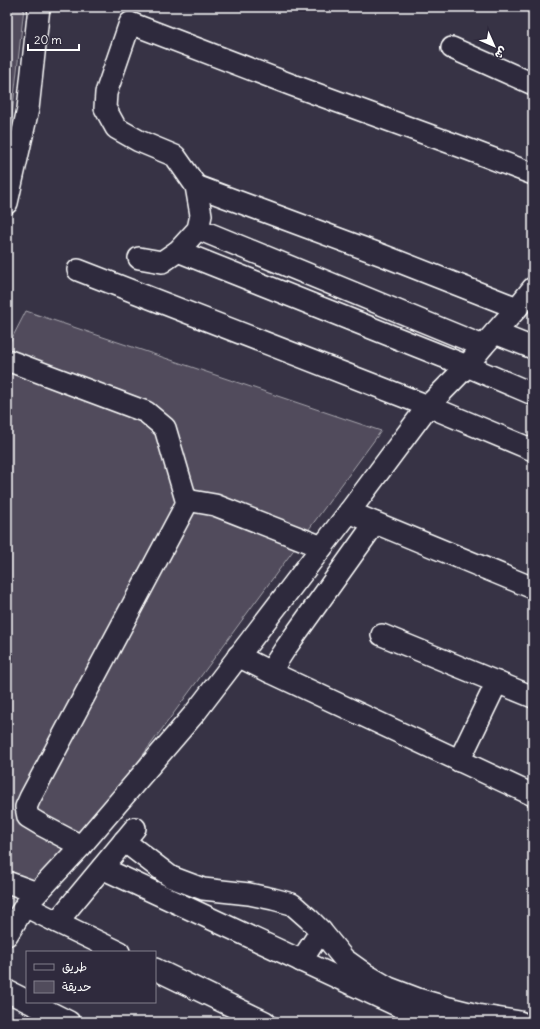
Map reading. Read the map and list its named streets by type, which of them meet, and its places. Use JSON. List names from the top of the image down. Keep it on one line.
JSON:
{"legend":["طريق","حديقة"],"scale_bar":"20 m","north":"bottom right"}
